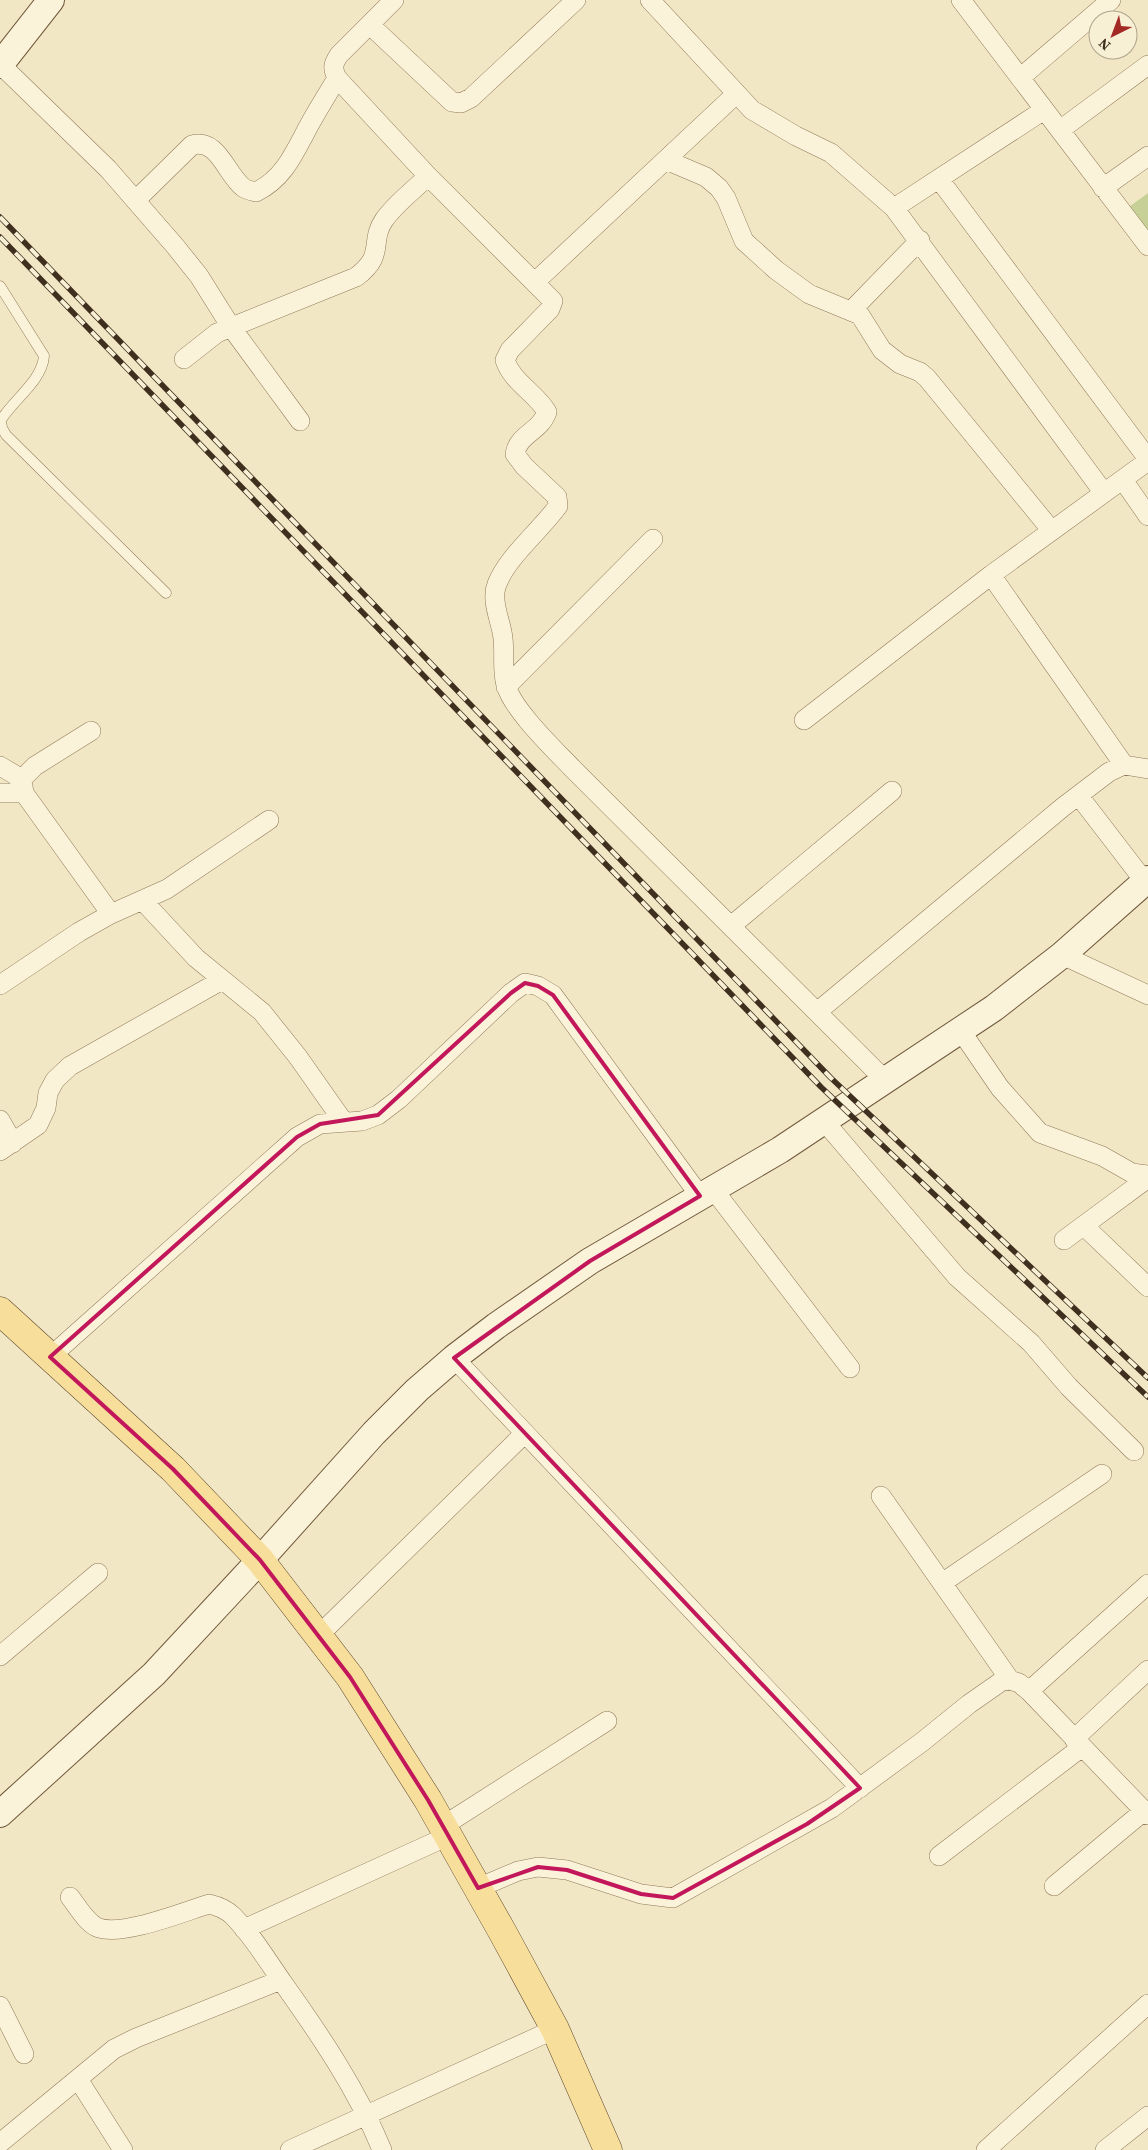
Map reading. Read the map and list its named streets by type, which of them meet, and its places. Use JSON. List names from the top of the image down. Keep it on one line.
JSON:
{"north":"bottom left"}
